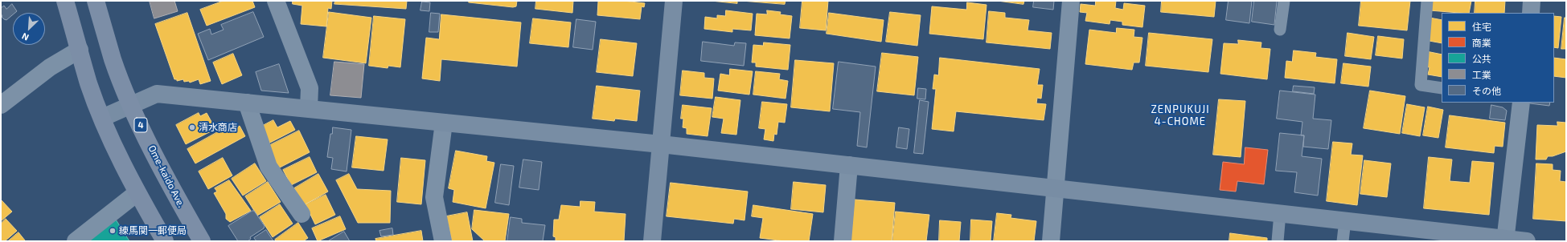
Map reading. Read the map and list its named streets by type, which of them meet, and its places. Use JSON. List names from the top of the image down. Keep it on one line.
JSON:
{"streets":{"main road":["4","Ome-kaido Ave."]},"districts":["ZENPUKUJI 4-CHOME"],"places":["清水商店","練馬関一郵便局"],"legend":["住宅","商業","公共","工業","その他"],"north":"bottom left"}
